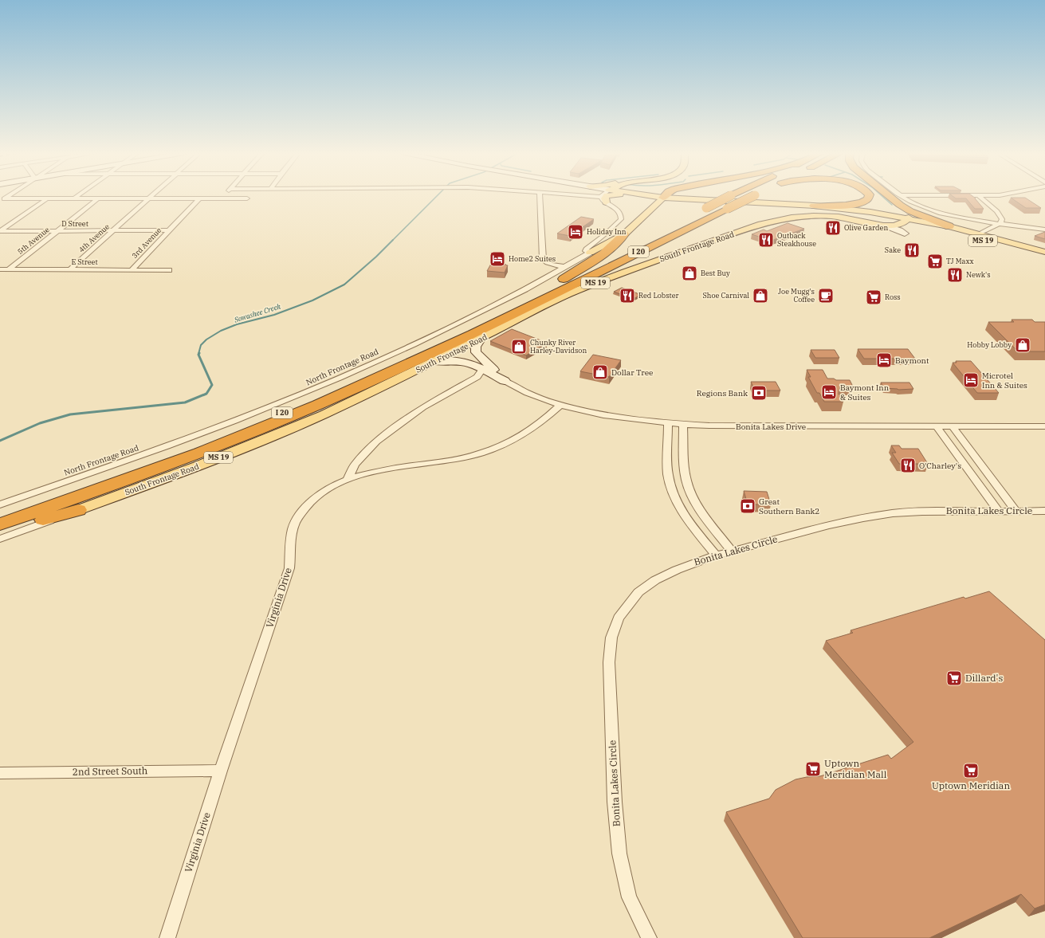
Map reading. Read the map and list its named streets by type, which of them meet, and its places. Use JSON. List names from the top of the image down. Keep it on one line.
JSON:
{"streets":{"highway":["MS 19","I 20"],"main road":["South Frontage Road"],"street":["D Street","4th Avenue","5th Avenue","3rd Avenue","E Street","North Frontage Road","Bonita Lakes Drive","Bonita Lakes Circle","Virginia Drive","2nd Street South"]},"crossings":[["D Street","4th Avenue"],["D Street","5th Avenue"],["D Street","3rd Avenue"],["4th Avenue","E Street"],["5th Avenue","E Street"],["MS 19","South Frontage Road"],["3rd Avenue","E Street"],["Bonita Lakes Drive","Virginia Drive"],["Virginia Drive","2nd Street South"]],"water":["Sowashee Creek"],"places":{"restaurant":["Olive Garden","Outback Steakhouse","Sake","Newk's","Red Lobster","O'Charley's"],"hotel":["Holiday Inn","Home2 Suites","Baymont","Microtel Inn & Suites","Baymont Inn & Suites"],"supermarket":["TJ Maxx","Ross","Dillard's","Uptown Meridian Mall","Uptown Meridian"],"shop":["Best Buy","Shoe Carnival","Hobby Lobby","Chunky River Harley-Davidson","Dollar Tree"],"cafe":["Joe Mugg's Coffee"],"bank":["Regions Bank","Great Southern Bank2"]}}
